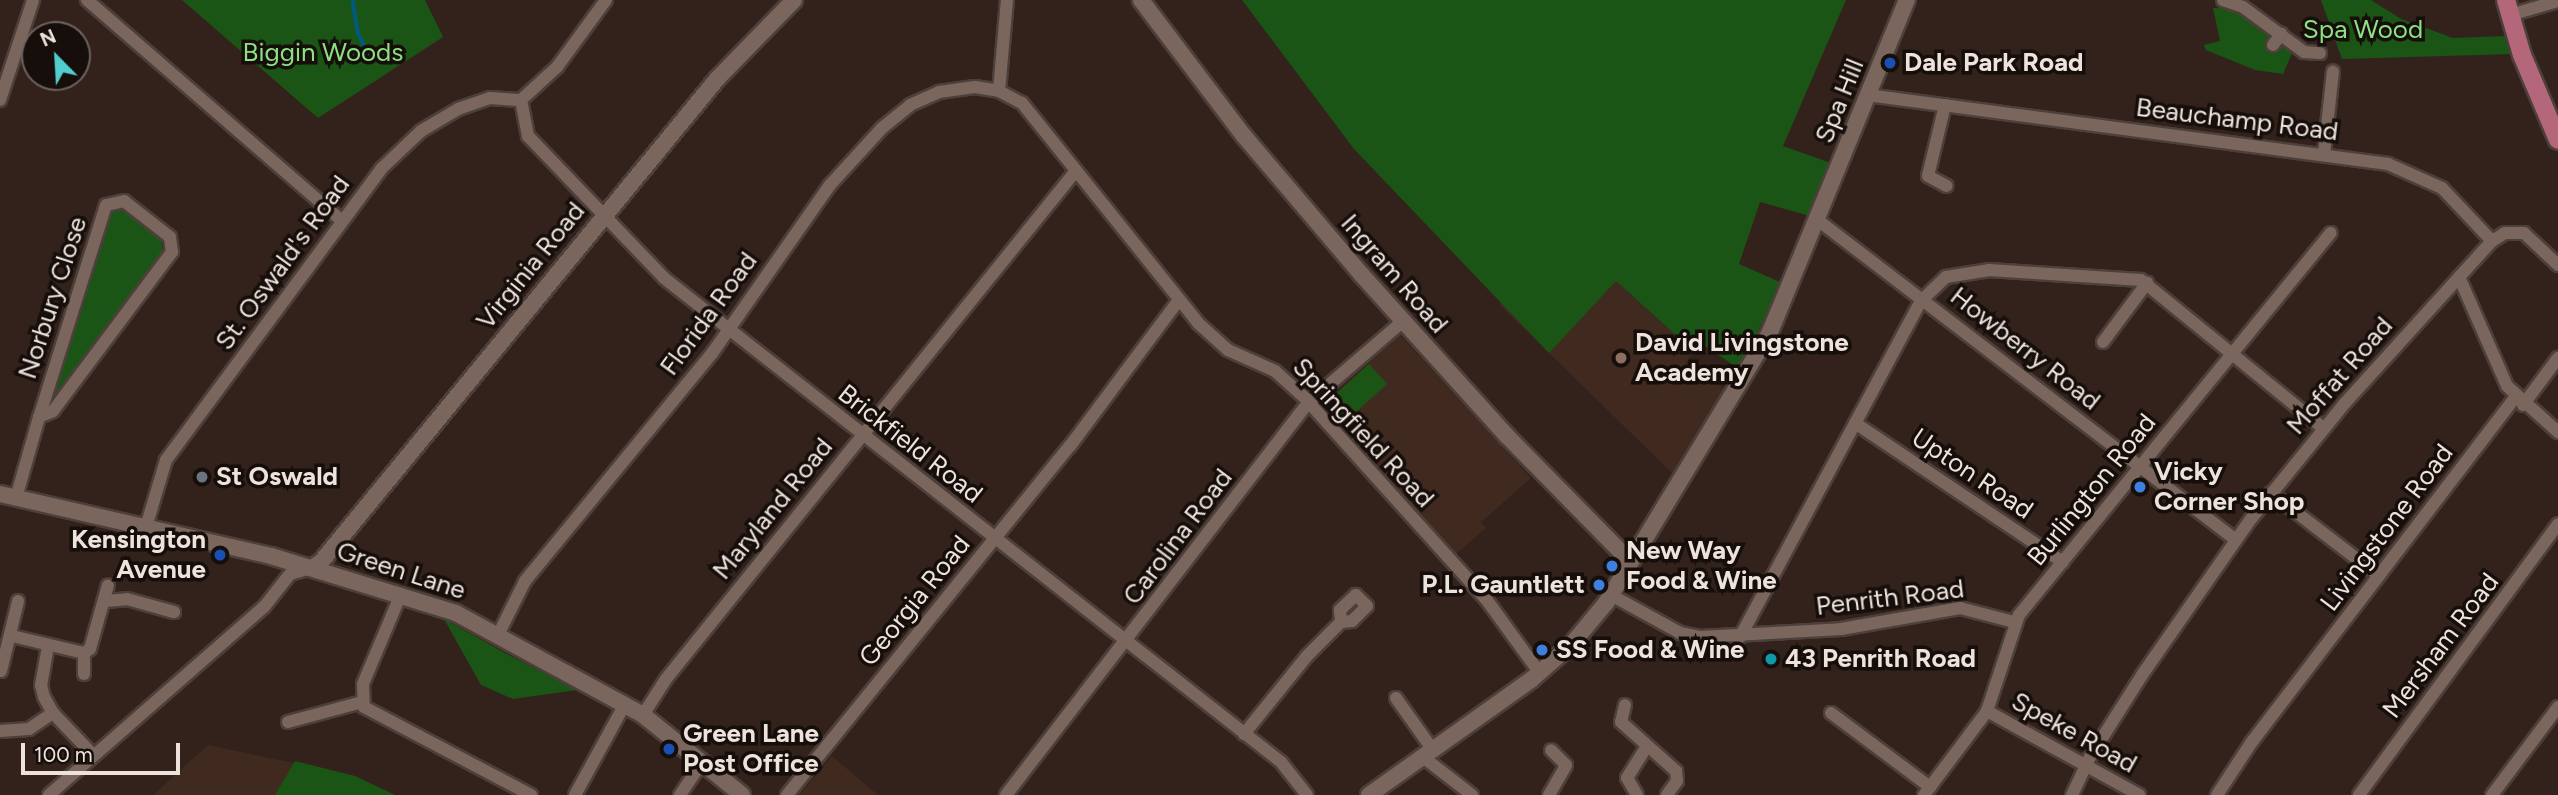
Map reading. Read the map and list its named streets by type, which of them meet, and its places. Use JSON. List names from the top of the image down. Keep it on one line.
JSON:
{"streets":{"street":["Spa Hill","Beauchamp Road","St. Oswald's Road","Virginia Road","Ingram Road","Norbury Close","Florida Road","Howberry Road","Moffat Road","Springfield Road","Brickfield Road","Upton Road","Burlington Road","Maryland Road","Livingstone Road","Carolina Road","Green Lane","Penrith Road","Georgia Road","Mersham Road","Speke Road"]},"crossings":[["Spa Hill","Beauchamp Road"],["Spa Hill","Ingram Road"],["Spa Hill","Howberry Road"],["Spa Hill","Springfield Road"],["Spa Hill","Penrith Road"],["Beauchamp Road","Moffat Road"],["St. Oswald's Road","Brickfield Road"],["St. Oswald's Road","Green Lane"],["Virginia Road","Brickfield Road"],["Virginia Road","Green Lane"],["Ingram Road","Carolina Road"],["Norbury Close","Green Lane"],["Florida Road","Springfield Road"],["Florida Road","Brickfield Road"],["Florida Road","Green Lane"],["Howberry Road","Moffat Road"],["Howberry Road","Burlington Road"],["Moffat Road","Speke Road"],["Springfield Road","Maryland Road"],["Springfield Road","Carolina Road"],["Springfield Road","Georgia Road"],["Brickfield Road","Maryland Road"],["Brickfield Road","Carolina Road"],["Brickfield Road","Georgia Road"],["Upton Road","Burlington Road"],["Burlington Road","Penrith Road"],["Burlington Road","Speke Road"],["Maryland Road","Green Lane"]],"parks":["Spa Wood","Biggin Woods"],"places":["Dale Park Road","David Livingstone Academy","St Oswald","Vicky Corner Shop","Kensington Avenue","New Way Food & Wine","P.L. Gauntlett","SS Food & Wine","43 Penrith Road","Green Lane Post Office"],"scale_bar":"100 m","north":"top left"}
